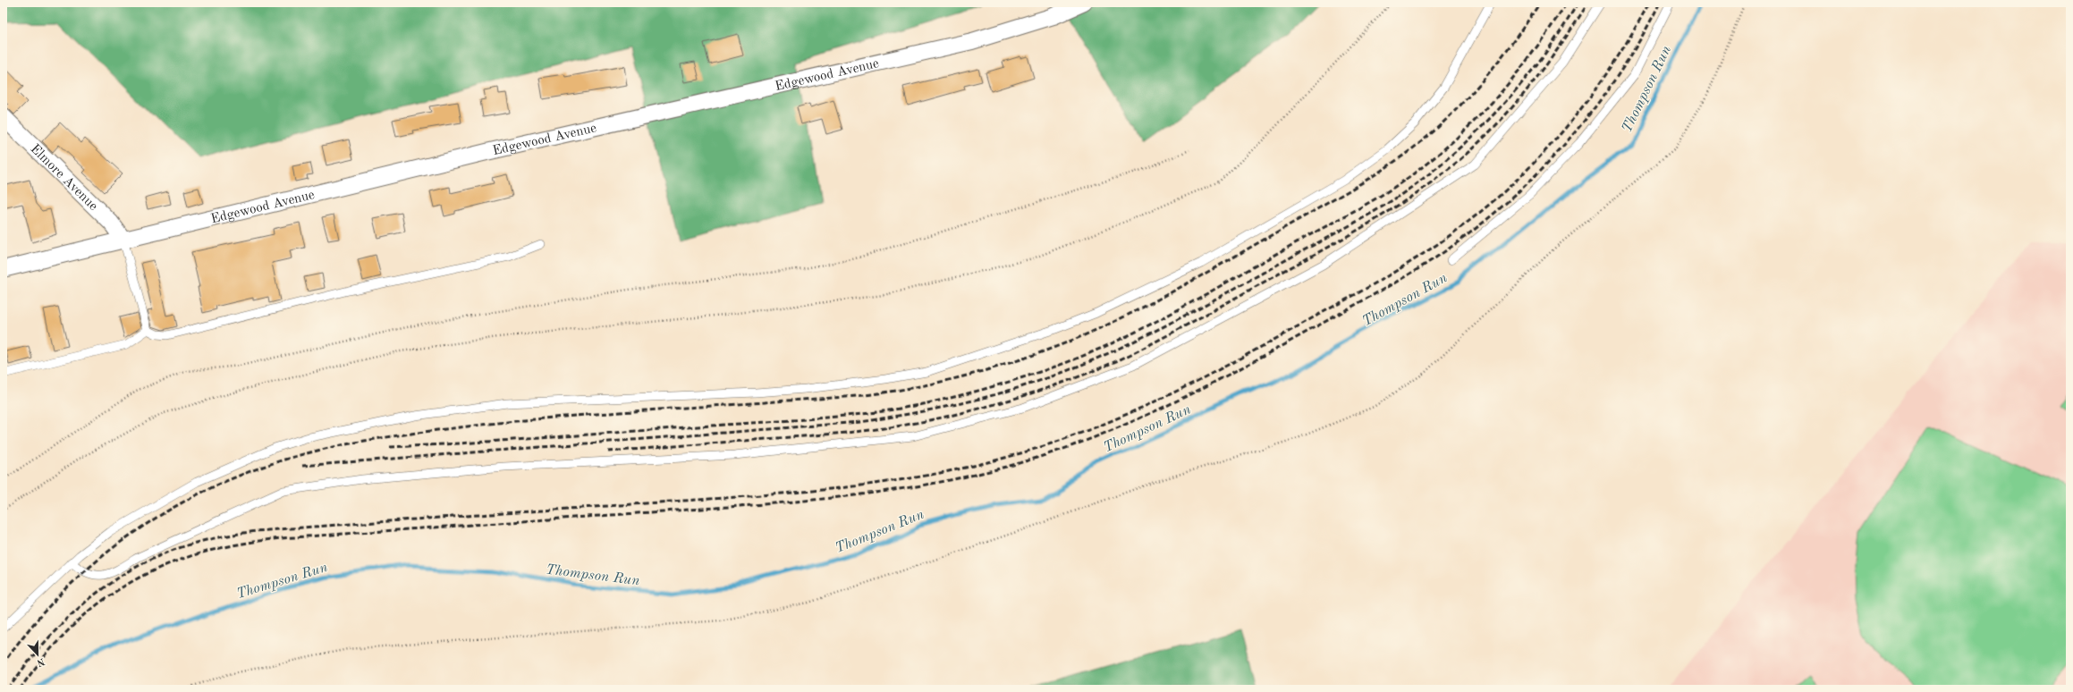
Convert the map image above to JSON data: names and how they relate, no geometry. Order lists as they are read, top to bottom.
{
  "streets": {
    "street": ["Edgewood Avenue", "Elmore Avenue"]
  },
  "crossings": [
    ["Edgewood Avenue", "Elmore Avenue"]
  ],
  "water": ["Thompson Run"],
  "north": "bottom"
}
